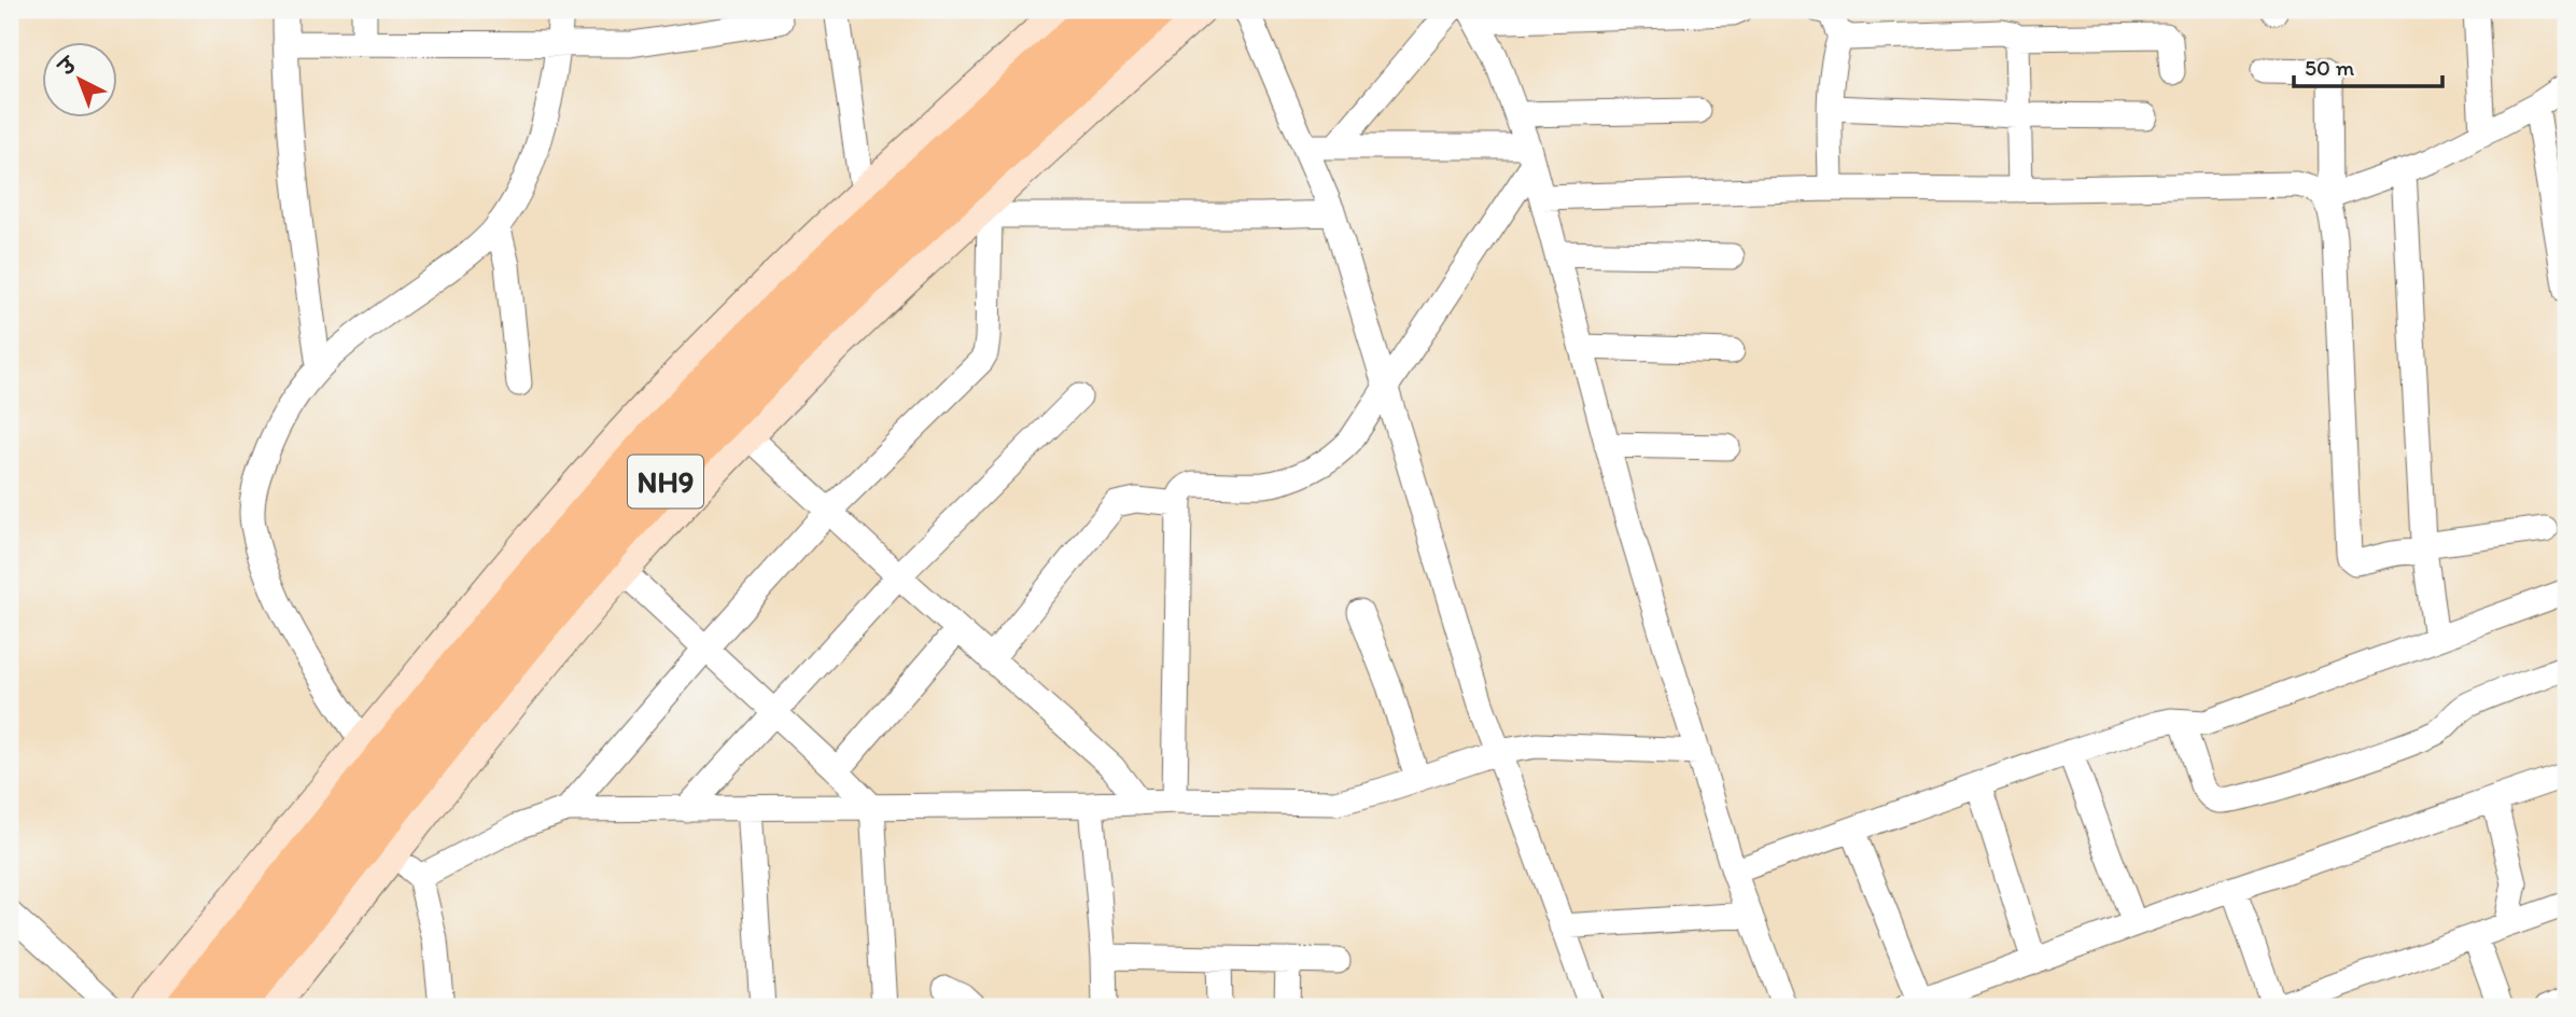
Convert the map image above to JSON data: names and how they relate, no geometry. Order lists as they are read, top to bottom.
{
  "streets": {
    "highway": ["NH9"]
  },
  "scale_bar": "50 m",
  "north": "top left"
}
